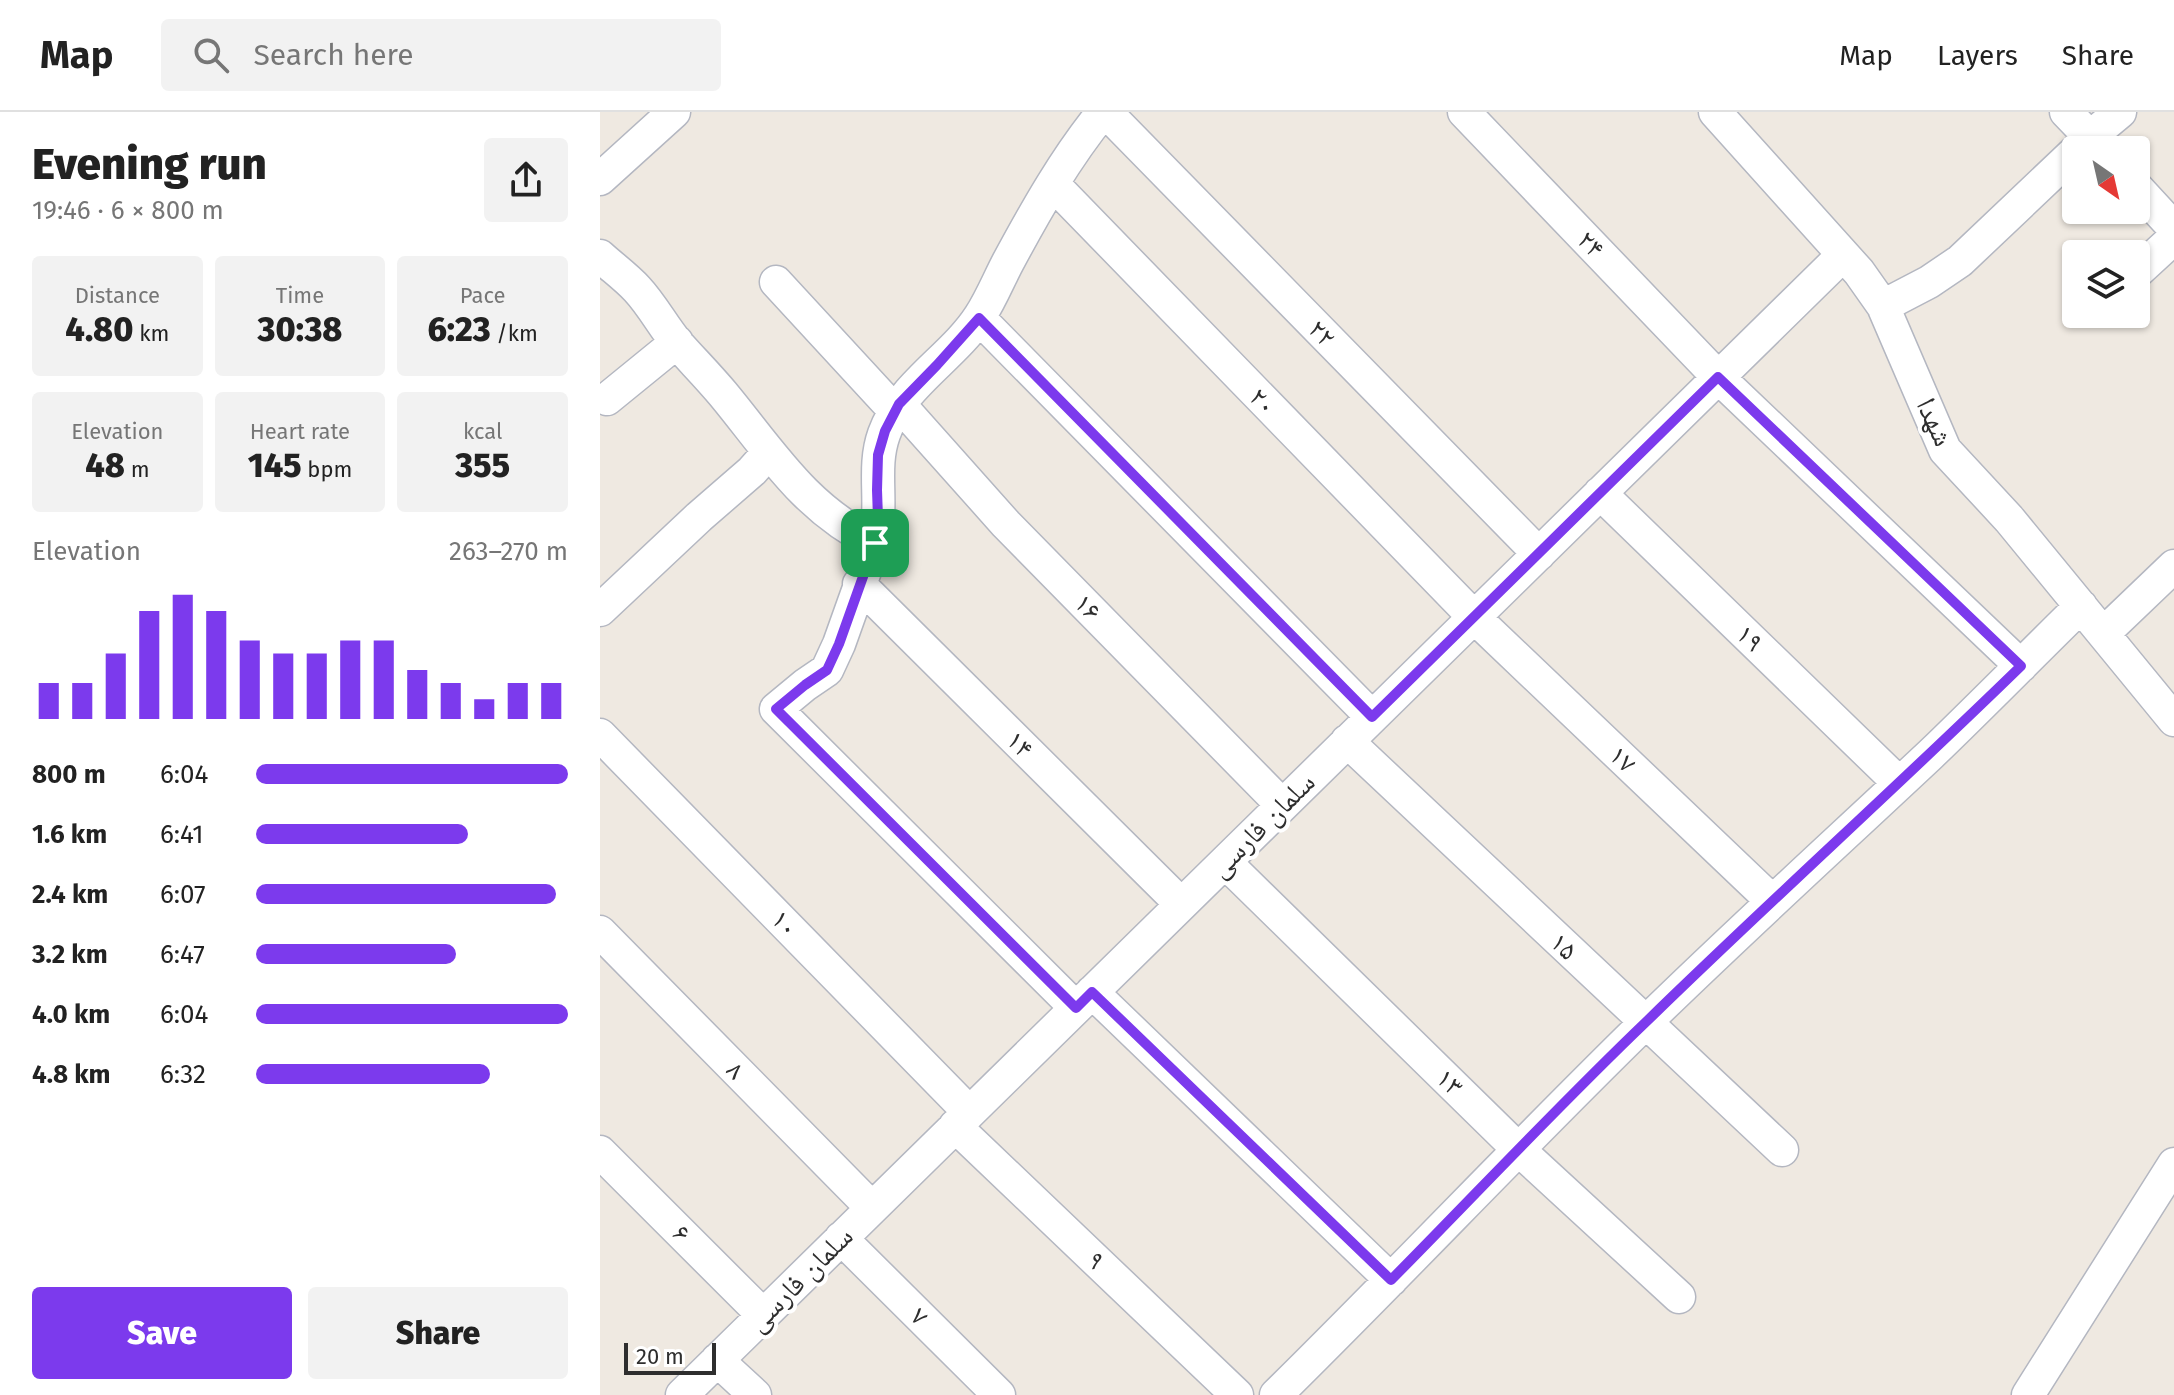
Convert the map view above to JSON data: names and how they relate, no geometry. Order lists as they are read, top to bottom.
{
  "streets": {
    "street": [
      "۲۴",
      "۲۲",
      "۲۰",
      "شهدا",
      "۱۶",
      "۱۹",
      "۱۴",
      "۱۷",
      "سلمان فارسی",
      "۱۰",
      "۱۵",
      "۸",
      "۱۳",
      "۶",
      "۹",
      "۷"
    ]
  },
  "crossings": [
    ["۲۴", "سلمان فارسی"],
    ["۲۲", "سلمان فارسی"],
    ["۲۰", "۱۷"],
    ["۲۰", "سلمان فارسی"],
    ["شهدا", "سلمان فارسی"],
    ["۱۶", "سلمان فارسی"],
    ["۱۹", "سلمان فارسی"],
    ["۱۴", "سلمان فارسی"],
    ["۱۷", "سلمان فارسی"],
    ["سلمان فارسی", "۱۰"],
    ["سلمان فارسی", "۱۵"],
    ["سلمان فارسی", "۸"],
    ["سلمان فارسی", "۱۳"],
    ["سلمان فارسی", "۶"],
    ["سلمان فارسی", "۹"],
    ["سلمان فارسی", "۷"],
    ["۱۰", "۹"]
  ],
  "scale_bar": "20 m",
  "north": "bottom right",
  "page": {
    "header": "Map",
    "search": "Search here",
    "nav": ["Map", "Layers", "Share"],
    "heading": ["Evening run", "19:46 · 6 × 800 m"],
    "stats": [
      ["Distance", "4.80 km"],
      ["Time", "30:38"],
      ["Pace", "6:23 /km"],
      ["Elevation", "48 m"],
      ["Heart rate", "145 bpm"],
      ["kcal", "355"]
    ],
    "chart": ["Elevation", "263–270 m"],
    "list": [
      {
        "name": "800 m",
        "note": "6:04"
      },
      {
        "name": "1.6 km",
        "note": "6:41"
      },
      {
        "name": "2.4 km",
        "note": "6:07"
      },
      {
        "name": "3.2 km",
        "note": "6:47"
      },
      {
        "name": "4.0 km",
        "note": "6:04"
      },
      {
        "name": "4.8 km",
        "note": "6:32"
      }
    ],
    "buttons": ["Save", "Share"],
    "scale": "20 m"
  }
}
